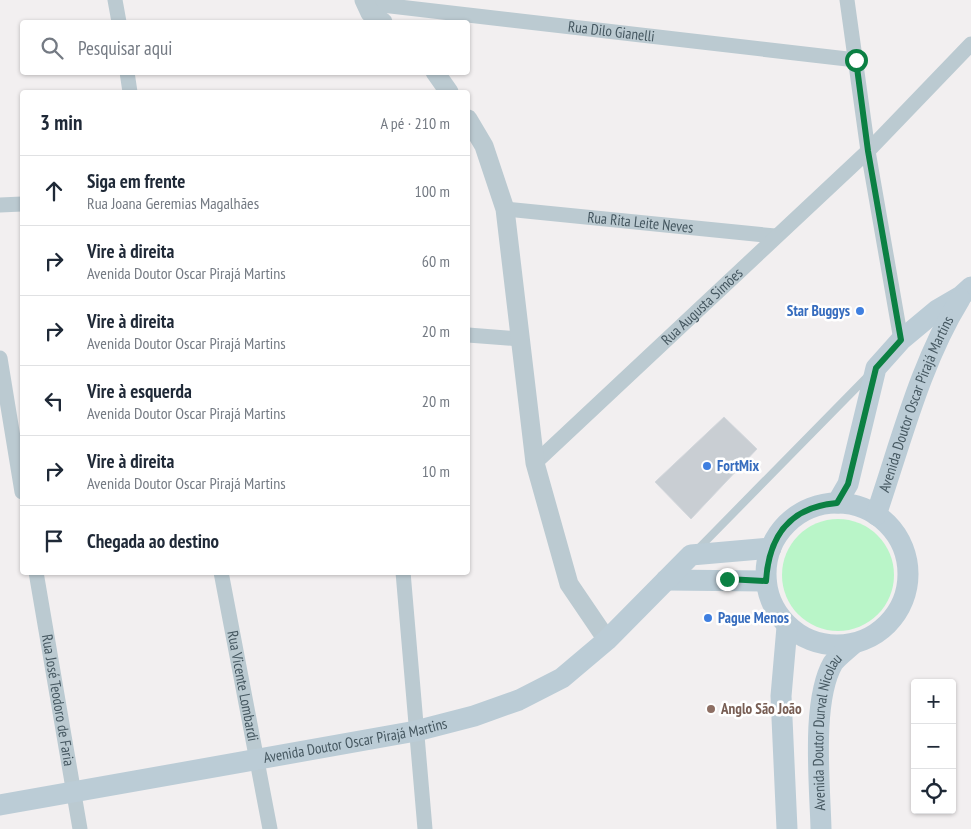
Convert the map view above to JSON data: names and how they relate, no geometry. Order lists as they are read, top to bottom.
{
  "streets": {
    "main road": ["Avenida Doutor Oscar Pirajá Martins", "Avenida Doutor Durval Nicolau"],
    "street": [
      "Rua Dilo Gianelli",
      "Rua Rita Leite Neves",
      "Rua Augusta Simões",
      "Rua Vicente Lombardi",
      "Rua José Teodoro de Faria"
    ]
  },
  "crossings": [
    ["Rua Rita Leite Neves", "Rua Augusta Simões"],
    ["Avenida Doutor Oscar Pirajá Martins", "Rua Vicente Lombardi"],
    ["Avenida Doutor Oscar Pirajá Martins", "Rua José Teodoro de Faria"],
    ["Avenida Doutor Oscar Pirajá Martins", "Avenida Doutor Durval Nicolau"]
  ],
  "places": [
    "Star Buggys",
    "FortMix",
    "Pague Menos",
    "Anglo São João"
  ],
  "page": {
    "search": "Pesquisar aqui",
    "heading": ["3 min", "A pé · 210 m"],
    "list": [
      ["Siga em frente", "Rua Joana Geremias Magalhães", "100 m"],
      ["Vire à direita", "Avenida Doutor Oscar Pirajá Martins", "60 m"],
      ["Vire à direita", "Avenida Doutor Oscar Pirajá Martins", "20 m"],
      ["Vire à esquerda", "Avenida Doutor Oscar Pirajá Martins", "20 m"],
      ["Vire à direita", "Avenida Doutor Oscar Pirajá Martins", "10 m"],
      "Chegada ao destino"
    ],
    "map_buttons": ["+", "−"]
  }
}
